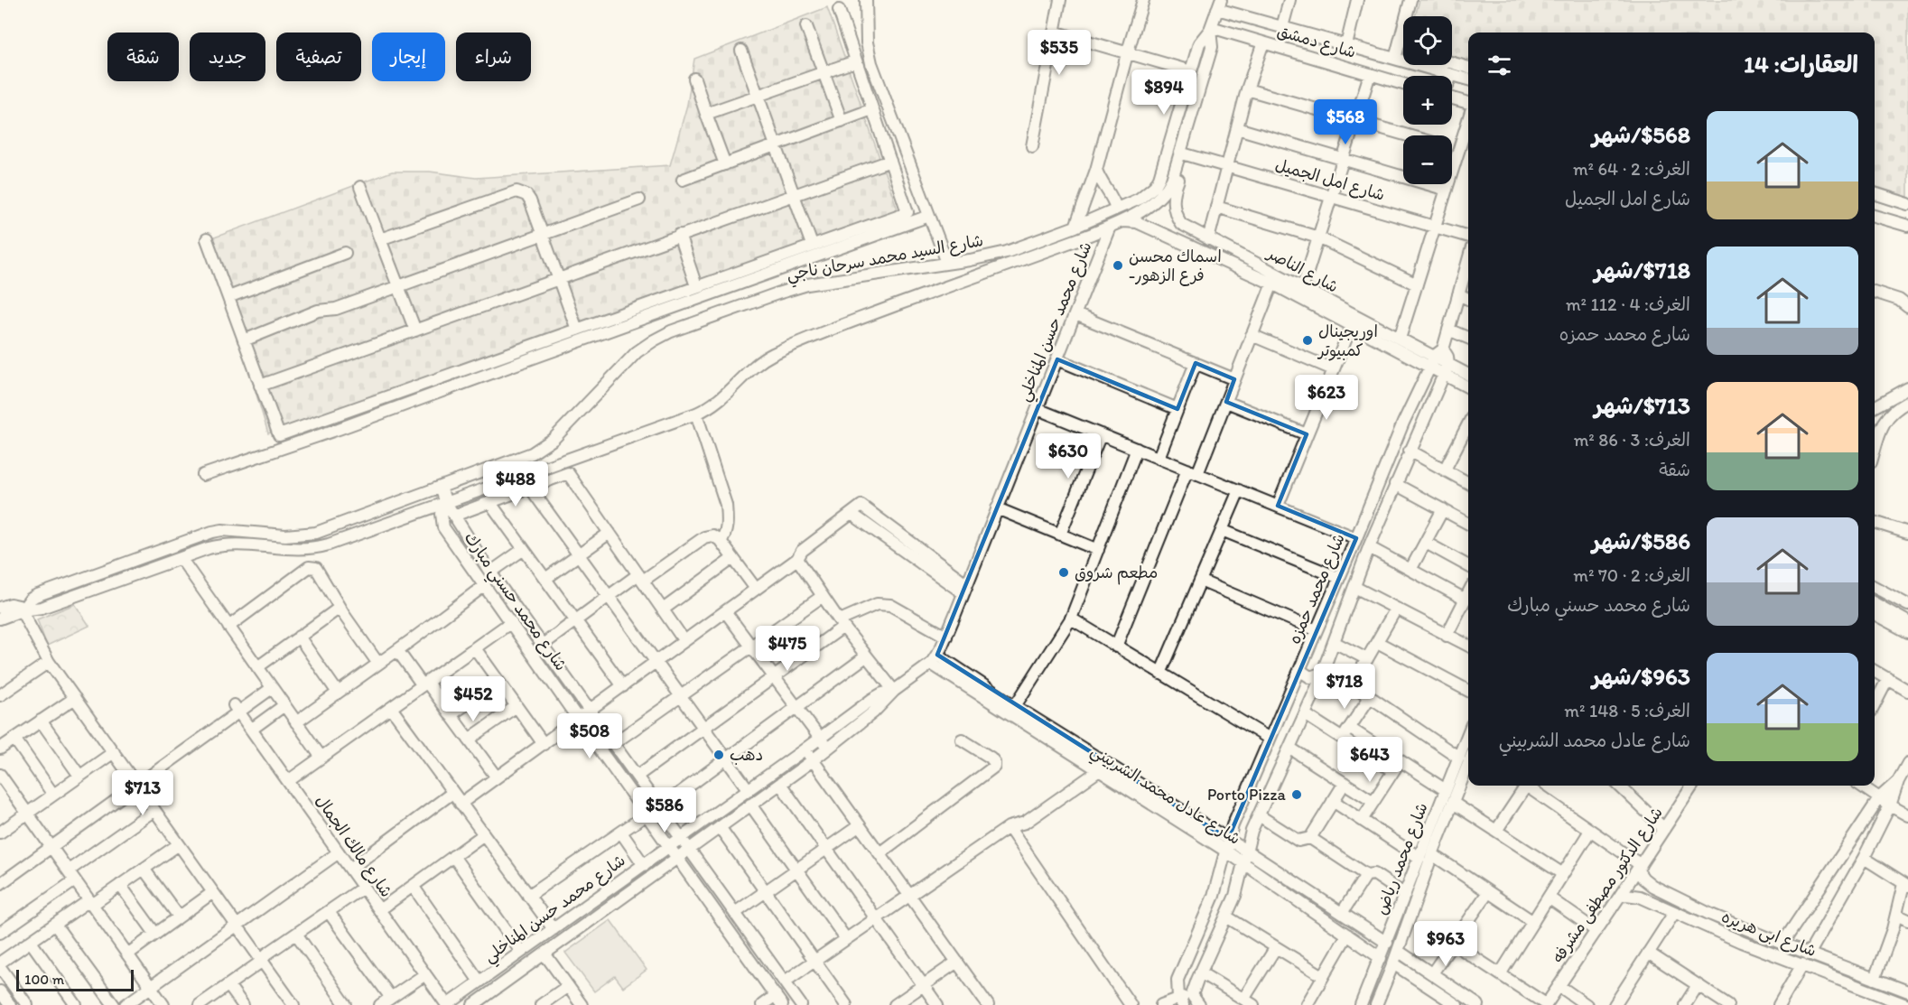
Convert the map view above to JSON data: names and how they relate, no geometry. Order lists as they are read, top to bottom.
{
  "streets": {
    "street": [
      "شارع دمشق",
      "شارع امل الجميل",
      "شارع السيد محمد سرحان ناجي",
      "شارع الناصر",
      "شارع محمد حسن المناخلي",
      "شارع محمد حمزه",
      "شارع محمد حسني مبارك",
      "شارع عادل محمد الشربيني",
      "شارع مالك الجمال",
      "شارع محمد رياض",
      "شارع الدكتور مصطفى مشرفه",
      "شارع ابى هريره"
    ]
  },
  "crossings": [
    ["شارع دمشق", "شارع محمد حسن المناخلي"],
    ["شارع امل الجميل", "شارع الناصر"],
    ["شارع امل الجميل", "شارع محمد حسن المناخلي"],
    ["شارع السيد محمد سرحان ناجي", "شارع محمد حسن المناخلي"],
    ["شارع السيد محمد سرحان ناجي", "شارع محمد حسني مبارك"],
    ["شارع الناصر", "شارع محمد حسن المناخلي"],
    ["شارع الناصر", "شارع محمد حمزه"],
    ["شارع محمد حسن المناخلي", "شارع محمد حسني مبارك"],
    ["شارع محمد حسن المناخلي", "شارع عادل محمد الشربيني"],
    ["شارع محمد حسن المناخلي", "شارع مالك الجمال"],
    ["شارع محمد حمزه", "شارع عادل محمد الشربيني"],
    ["شارع عادل محمد الشربيني", "شارع محمد رياض"],
    ["شارع الدكتور مصطفى مشرفه", "شارع ابى هريره"]
  ],
  "places": [
    "اسماك محسن -فرع الزهور",
    "اوريجينال كمبيوتر",
    "مطعم شروق",
    "دهب",
    "Porto Pizza"
  ],
  "scale_bar": "100 m",
  "page": {
    "map_buttons": ["+", "−"],
    "price": [
      "$535",
      "$894",
      "$568",
      "$623",
      "$630",
      "$488",
      "$475",
      "$718",
      "$452",
      "$508",
      "$643",
      "$713",
      "$586",
      "$963"
    ],
    "chip": [
      "شراء",
      "إيجار",
      "تصفية",
      "جديد",
      "شقة"
    ],
    "heading": "العقارات: 14",
    "list": [
      {
        "name": "$568/شهر",
        "note": "الغرف: 2 · 64 m² · شارع امل الجميل"
      },
      {
        "name": "$718/شهر",
        "note": "الغرف: 4 · 112 m² · شارع محمد حمزه"
      },
      {
        "name": "$713/شهر",
        "note": "الغرف: 3 · 86 m² · شقة"
      },
      {
        "name": "$586/شهر",
        "note": "الغرف: 2 · 70 m² · شارع محمد حسني مبارك"
      },
      {
        "name": "$963/شهر",
        "note": "الغرف: 5 · 148 m² · شارع عادل محمد الشربيني"
      }
    ],
    "scale": "100 m"
  }
}
